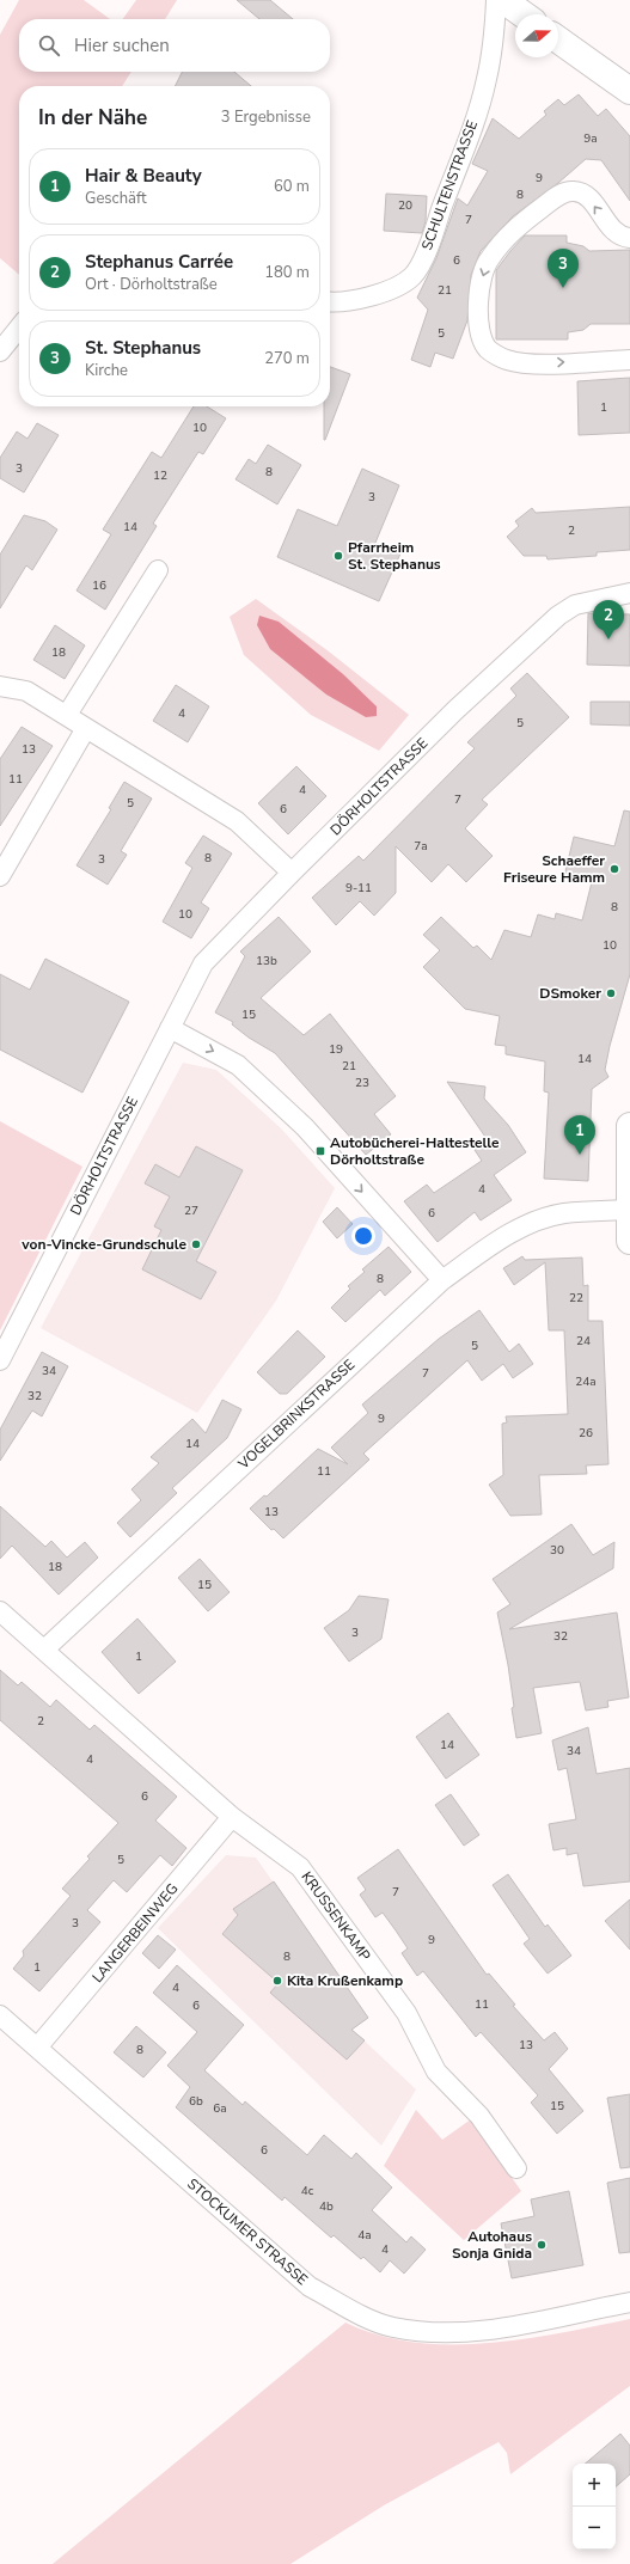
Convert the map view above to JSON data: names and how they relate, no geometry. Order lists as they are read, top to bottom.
{
  "streets": {
    "street": [
      "SCHULTENSTRASSE",
      "DÖRHOLTSTRASSE",
      "VOGELBRINKSTRASSE",
      "KRUSSENKAMP",
      "LANGERBEINWEG",
      "STOCKUMER STRASSE"
    ]
  },
  "crossings": [
    ["VOGELBRINKSTRASSE", "KRUSSENKAMP"],
    ["KRUSSENKAMP", "LANGERBEINWEG"],
    ["LANGERBEINWEG", "STOCKUMER STRASSE"]
  ],
  "places": {
    "other": [
      "Pfarrheim St. Stephanus",
      "Schaeffer Friseure Hamm",
      "DSmoker",
      "von-Vincke-Grundschule",
      "Kita Krußenkamp",
      "Autohaus Sonja Gnida"
    ],
    "transit": ["Autobücherei-Haltestelle Dörholtstraße"]
  },
  "house_numbers": [
    "9a",
    "9",
    "8",
    "20",
    "7",
    "6",
    "21",
    "5",
    "1",
    "10",
    "3",
    "8",
    "12",
    "3",
    "14",
    "2",
    "16",
    "18",
    "4",
    "5",
    "13",
    "11",
    "4",
    "7",
    "5",
    "6",
    "7a",
    "8",
    "3",
    "9-11",
    "8",
    "10",
    "10",
    "13b",
    "15",
    "19",
    "14",
    "21",
    "23",
    "4",
    "27",
    "6",
    "8",
    "22",
    "24",
    "5",
    "34",
    "7",
    "24a",
    "32",
    "9",
    "26",
    "14",
    "11",
    "13",
    "30",
    "18",
    "15",
    "3",
    "32",
    "1",
    "2",
    "14",
    "34",
    "4",
    "6",
    "5",
    "7",
    "3",
    "9",
    "8",
    "1",
    "4",
    "11",
    "6",
    "13",
    "8",
    "6b",
    "15",
    "6a",
    "6",
    "4c",
    "4b",
    "4a",
    "4"
  ],
  "north": "right",
  "page": {
    "search": "Hier suchen",
    "heading": ["In der Nähe", "3 Ergebnisse"],
    "list": [
      {
        "mark": "1",
        "name": "Hair & Beauty",
        "note": "Geschäft",
        "value": "60 m"
      },
      {
        "mark": "2",
        "name": "Stephanus Carrée",
        "note": "Ort · Dörholtstraße",
        "value": "180 m"
      },
      {
        "mark": "3",
        "name": "St. Stephanus",
        "note": "Kirche",
        "value": "270 m"
      }
    ],
    "pins": ["3", "2", "1"],
    "map_buttons": ["+", "−"]
  }
}
